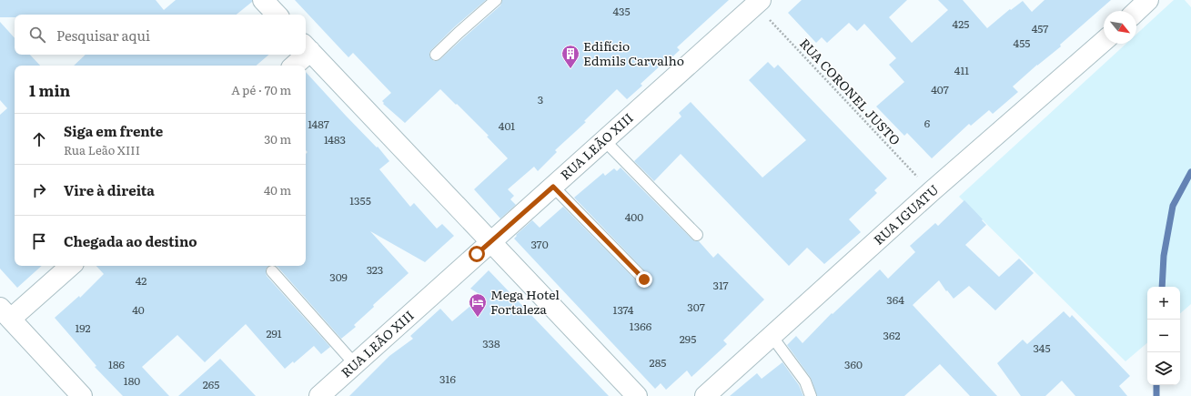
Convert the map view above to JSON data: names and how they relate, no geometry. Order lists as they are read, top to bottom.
{
  "streets": {
    "street": ["RUA LEÃO XIII", "RUA IGUATU"],
    "path": ["RUA CORONEL JUSTO"]
  },
  "crossings": [
    ["RUA CORONEL JUSTO", "RUA LEÃO XIII"],
    ["RUA CORONEL JUSTO", "RUA IGUATU"]
  ],
  "places": {
    "building": ["Edifício Edmils Carvalho"],
    "hotel": ["Mega Hotel Fortaleza"]
  },
  "house_numbers": [
    "435",
    "425",
    "457",
    "455",
    "411",
    "407",
    "3",
    "6",
    "1487",
    "401",
    "1483",
    "1355",
    "400",
    "370",
    "323",
    "309",
    "42",
    "317",
    "364",
    "307",
    "40",
    "1374",
    "1366",
    "192",
    "291",
    "362",
    "295",
    "338",
    "345",
    "285",
    "186",
    "360",
    "316",
    "180",
    "265"
  ],
  "north": "bottom right",
  "page": {
    "search": "Pesquisar aqui",
    "heading": ["1 min", "A pé · 70 m"],
    "list": [
      ["Siga em frente", "Rua Leão XIII", "30 m"],
      ["Vire à direita", "40 m"],
      "Chegada ao destino"
    ],
    "map_buttons": ["+", "−"]
  }
}
